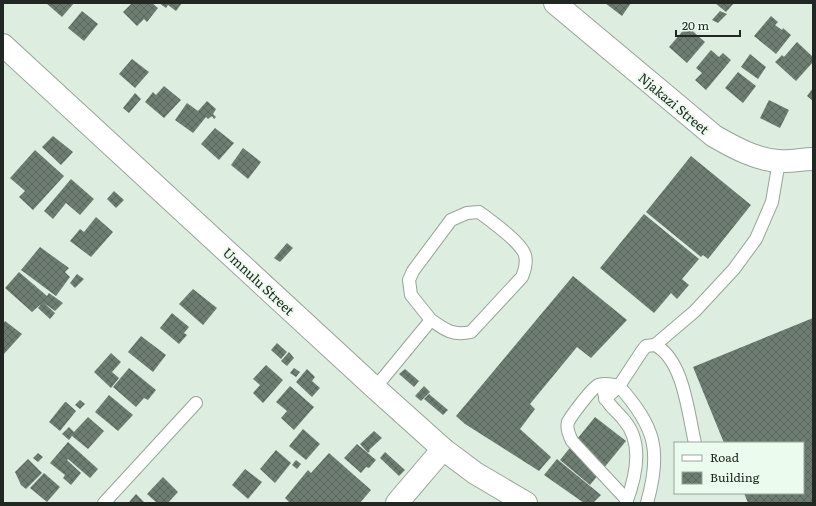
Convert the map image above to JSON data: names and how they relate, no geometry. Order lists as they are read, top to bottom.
{
  "streets": {
    "street": ["Njakazi Street", "Umnulu Street"]
  },
  "legend": ["Road", "Building"],
  "scale_bar": "20 m"
}
